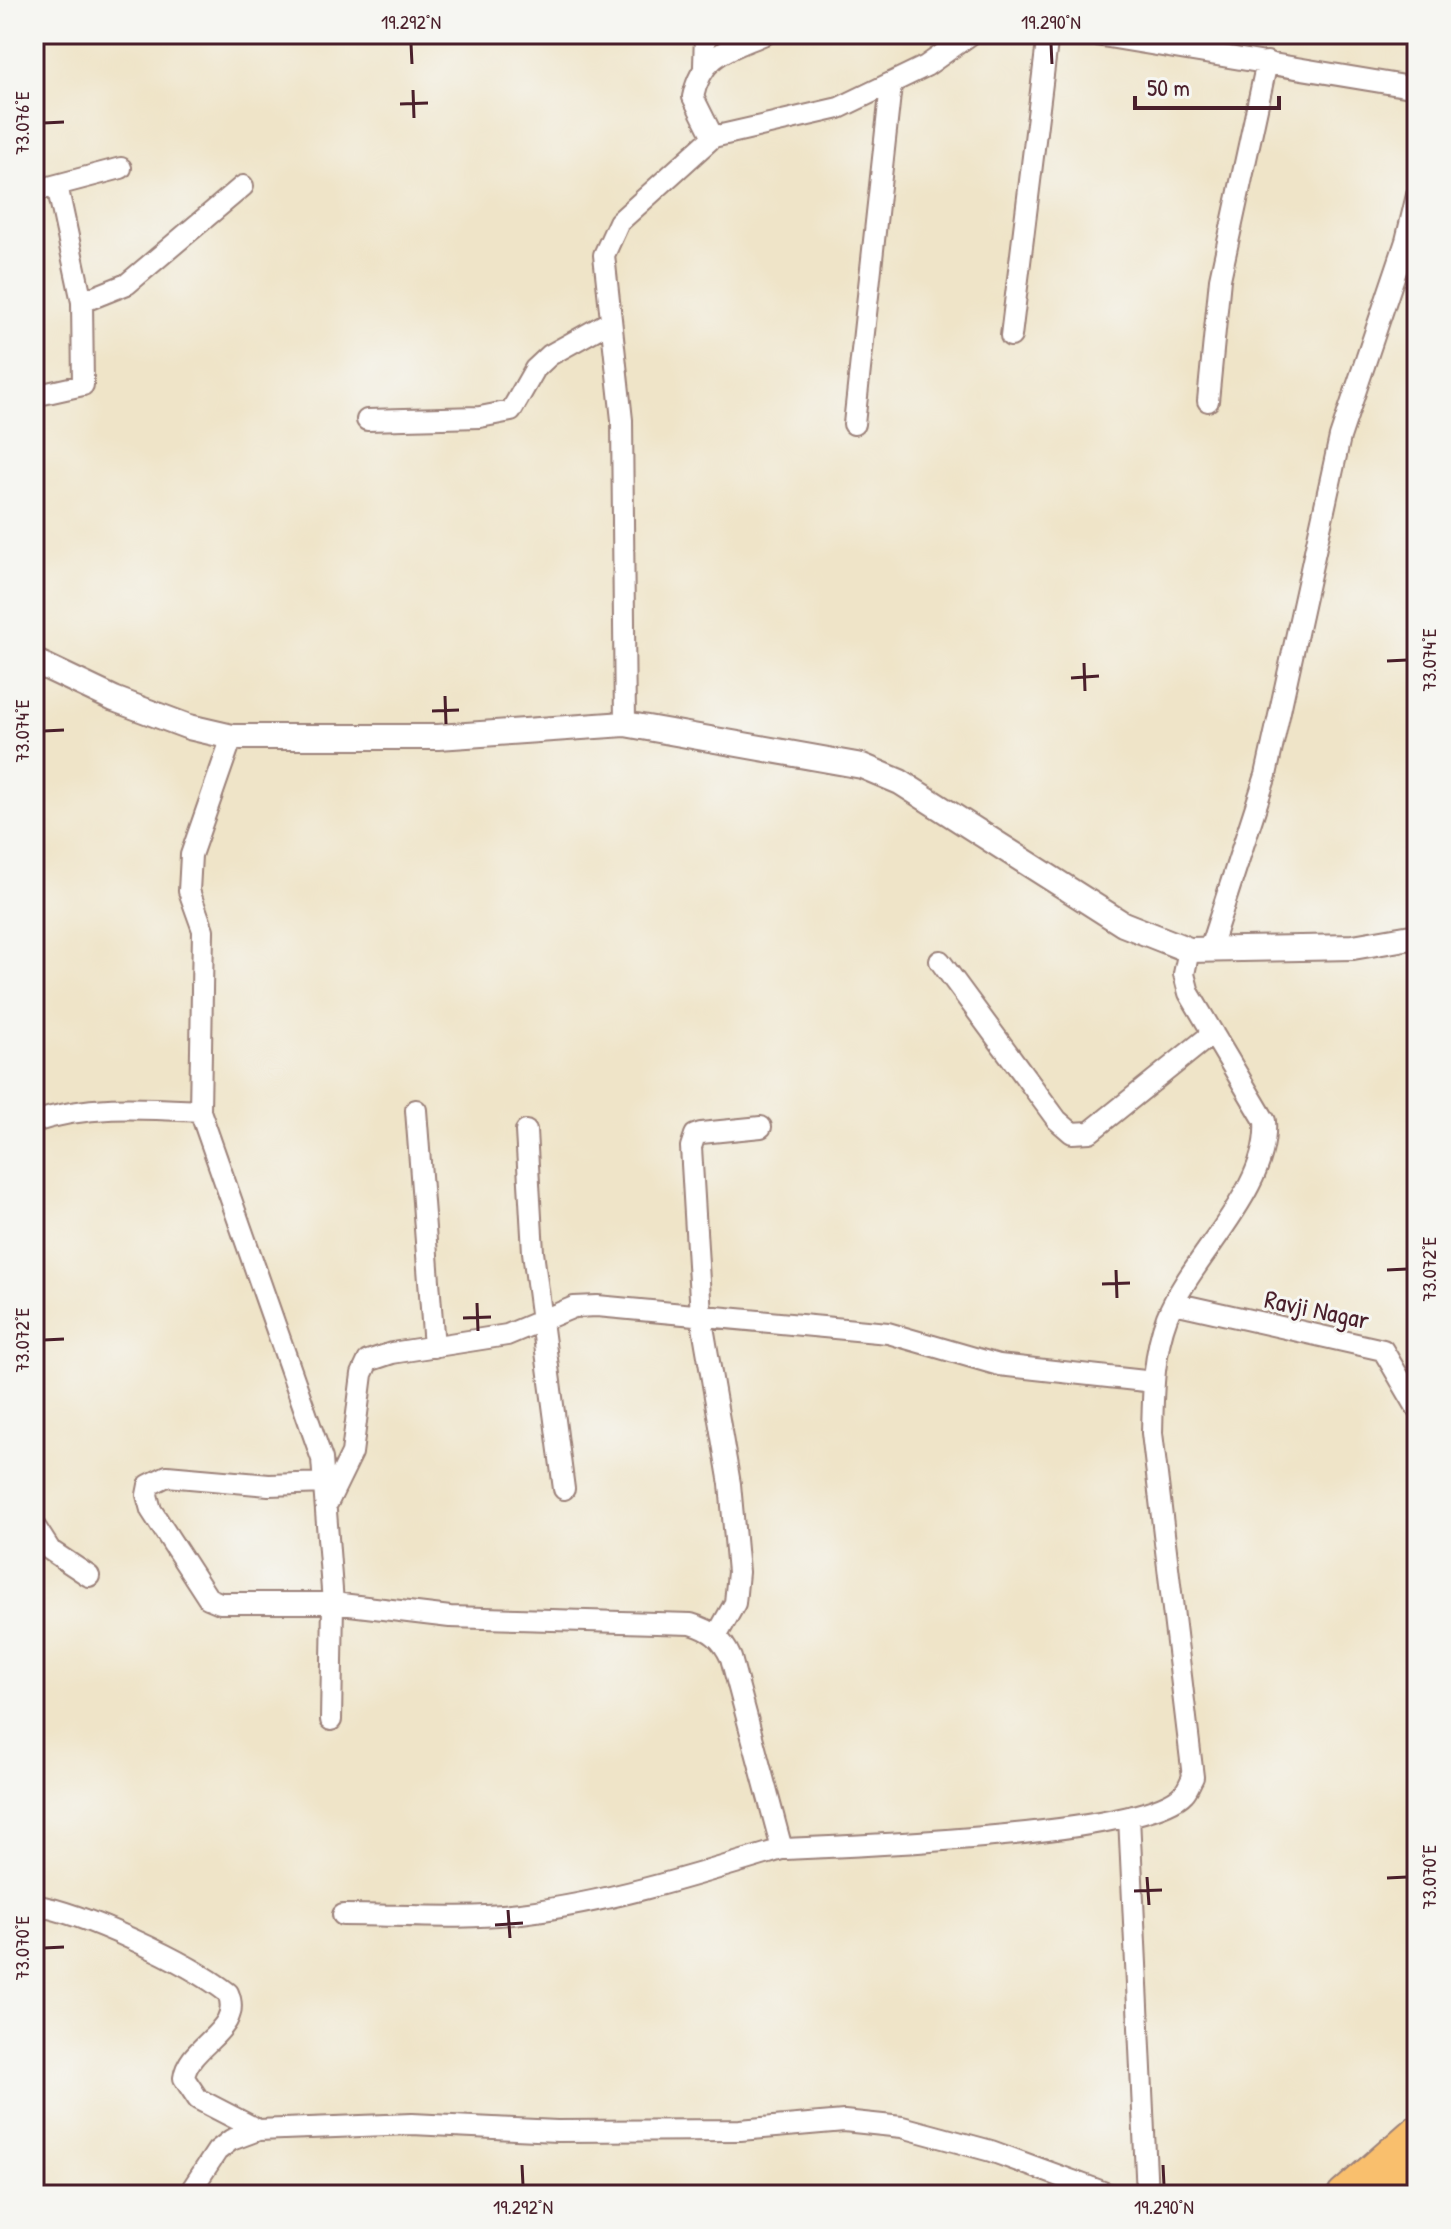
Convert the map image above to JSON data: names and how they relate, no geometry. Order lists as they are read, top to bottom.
{
  "streets": {
    "street": ["Ravji Nagar"]
  },
  "scale_bar": "50 m",
  "coordinates": [
    "19.292°N",
    "19.290°N",
    "73.076°E",
    "73.074°E",
    "73.072°E",
    "73.070°E"
  ]
}
